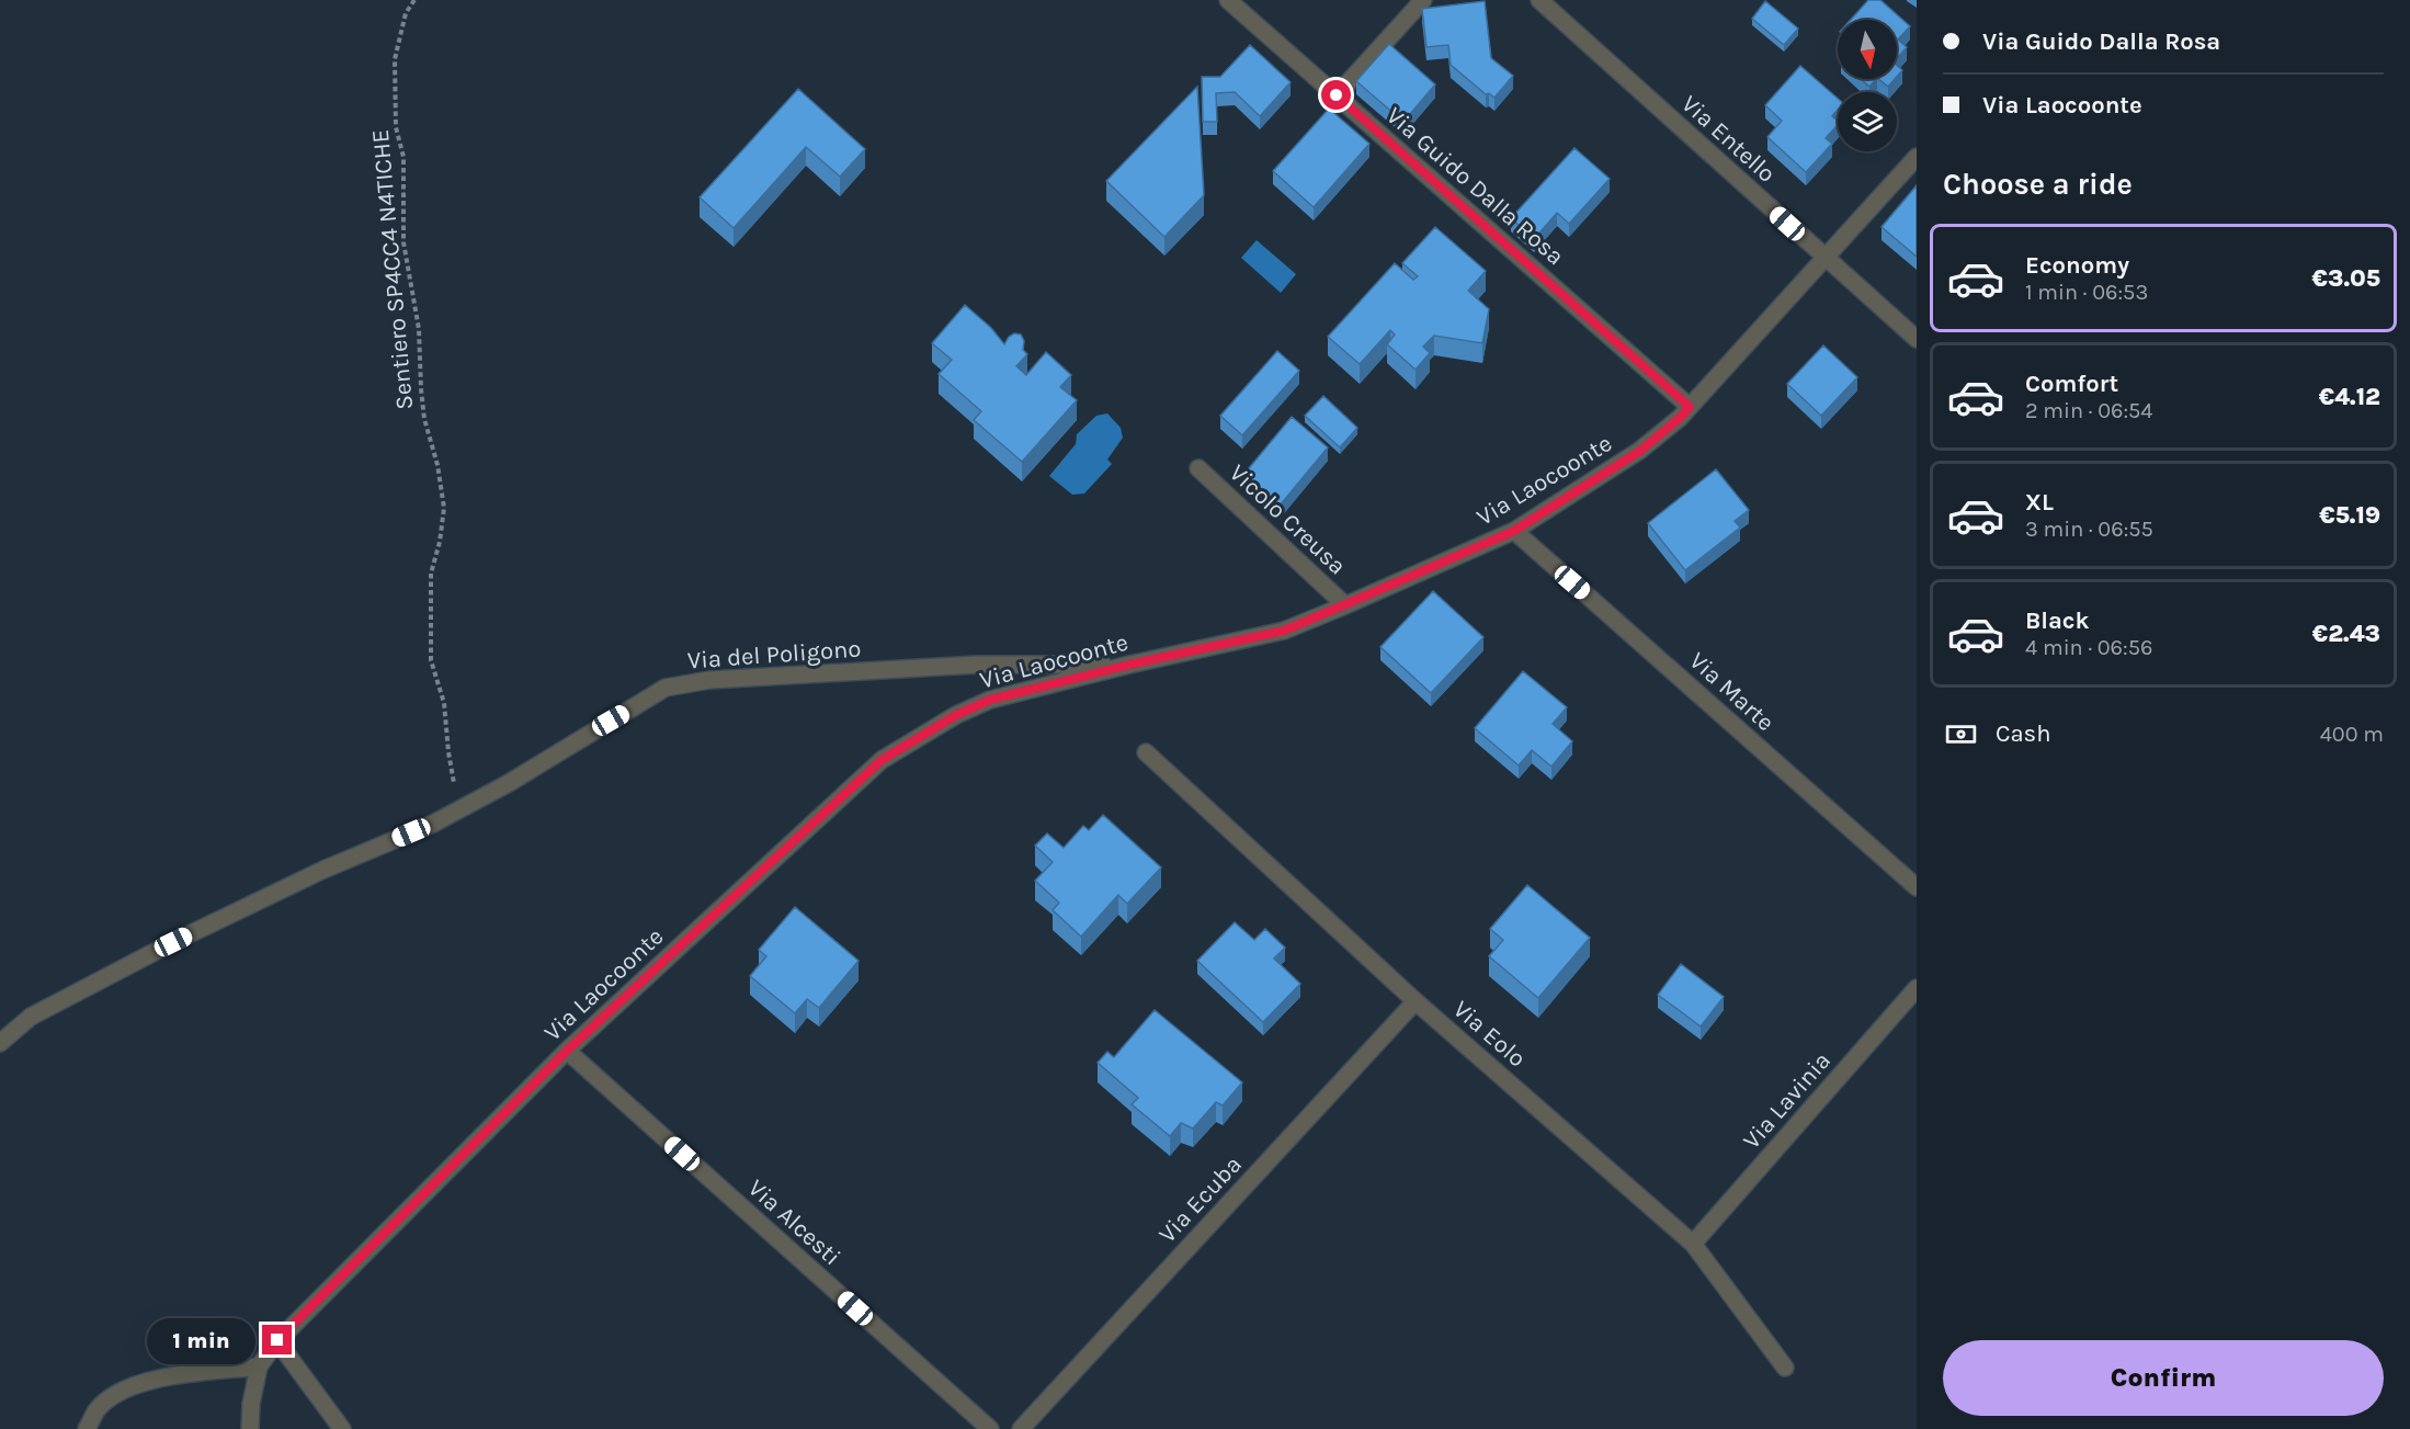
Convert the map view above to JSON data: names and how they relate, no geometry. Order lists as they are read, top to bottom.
{
  "streets": {
    "street": [
      "Via Entello",
      "Via Guido Dalla Rosa",
      "Via Laocoonte",
      "Vicolo Creusa",
      "Via del Poligono",
      "Via Marte",
      "Via Eolo",
      "Via Lavinia",
      "Via Ecuba",
      "Via Alcesti"
    ],
    "path": ["Sentiero SP4CC4 N4TICHE"]
  },
  "crossings": [
    ["Via Entello", "Via Laocoonte"],
    ["Via Guido Dalla Rosa", "Via Laocoonte"],
    ["Sentiero SP4CC4 N4TICHE", "Via del Poligono"],
    ["Via Laocoonte", "Vicolo Creusa"],
    ["Via Laocoonte", "Via del Poligono"],
    ["Via Laocoonte", "Via Marte"],
    ["Via Laocoonte", "Via Alcesti"],
    ["Via Eolo", "Via Lavinia"],
    ["Via Eolo", "Via Ecuba"]
  ],
  "north": "bottom",
  "page": {
    "banner": ["Via Guido Dalla Rosa", "Via Laocoonte"],
    "heading": "Choose a ride",
    "list": [
      {
        "name": "Economy",
        "note": "1 min · 06:53",
        "value": "€3.05"
      },
      {
        "name": "Comfort",
        "note": "2 min · 06:54",
        "value": "€4.12"
      },
      {
        "name": "XL",
        "note": "3 min · 06:55",
        "value": "€5.19"
      },
      {
        "name": "Black",
        "note": "4 min · 06:56",
        "value": "€2.43"
      }
    ],
    "pay": ["Cash", "400 m"],
    "bubble": "1 min",
    "buttons": "Confirm"
  }
}
